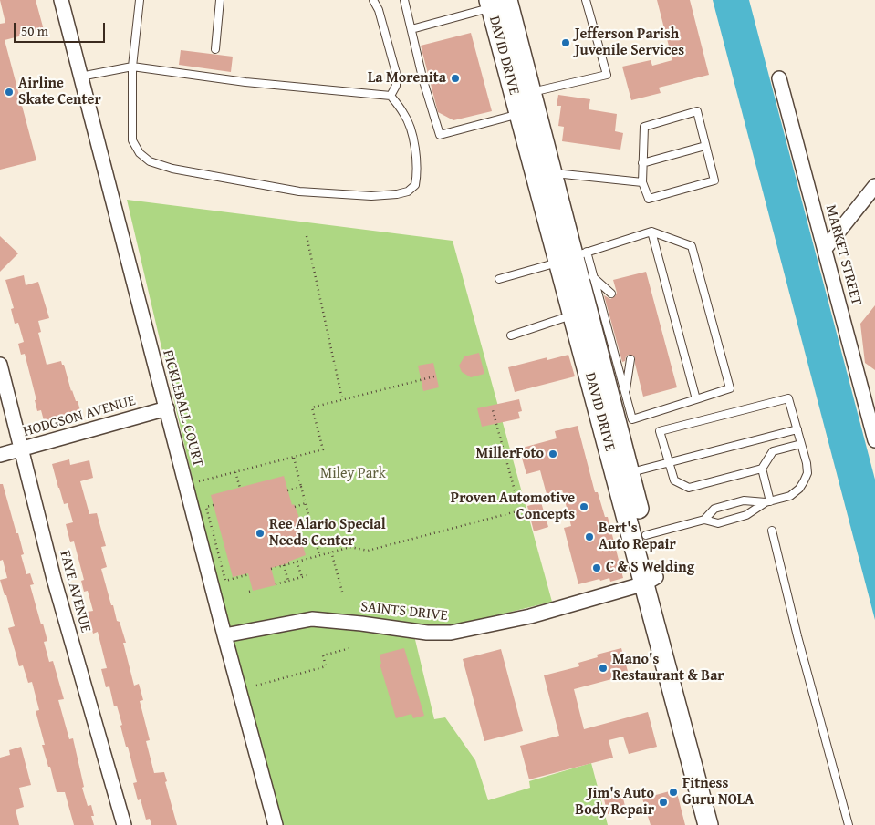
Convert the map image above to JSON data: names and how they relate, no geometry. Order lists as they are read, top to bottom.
{
  "streets": {
    "main road": ["DAVID DRIVE"],
    "street": [
      "MARKET STREET",
      "PICKLEBALL COURT",
      "HODGSON AVENUE",
      "FAYE AVENUE",
      "SAINTS DRIVE"
    ]
  },
  "crossings": [
    ["DAVID DRIVE", "SAINTS DRIVE"],
    ["PICKLEBALL COURT", "HODGSON AVENUE"],
    ["PICKLEBALL COURT", "SAINTS DRIVE"],
    ["HODGSON AVENUE", "FAYE AVENUE"]
  ],
  "parks": ["Miley Park"],
  "places": [
    "Jefferson Parish Juvenile Services",
    "La Morenita",
    "Airline Skate Center",
    "MillerFoto",
    "Proven Automotive Concepts",
    "Ree Alario Special Needs Center",
    "Bert's Auto Repair",
    "C & S Welding",
    "Mano's Restaurant & Bar",
    "Fitness Guru NOLA",
    "Jim's Auto Body Repair"
  ],
  "scale_bar": "50 m"
}
